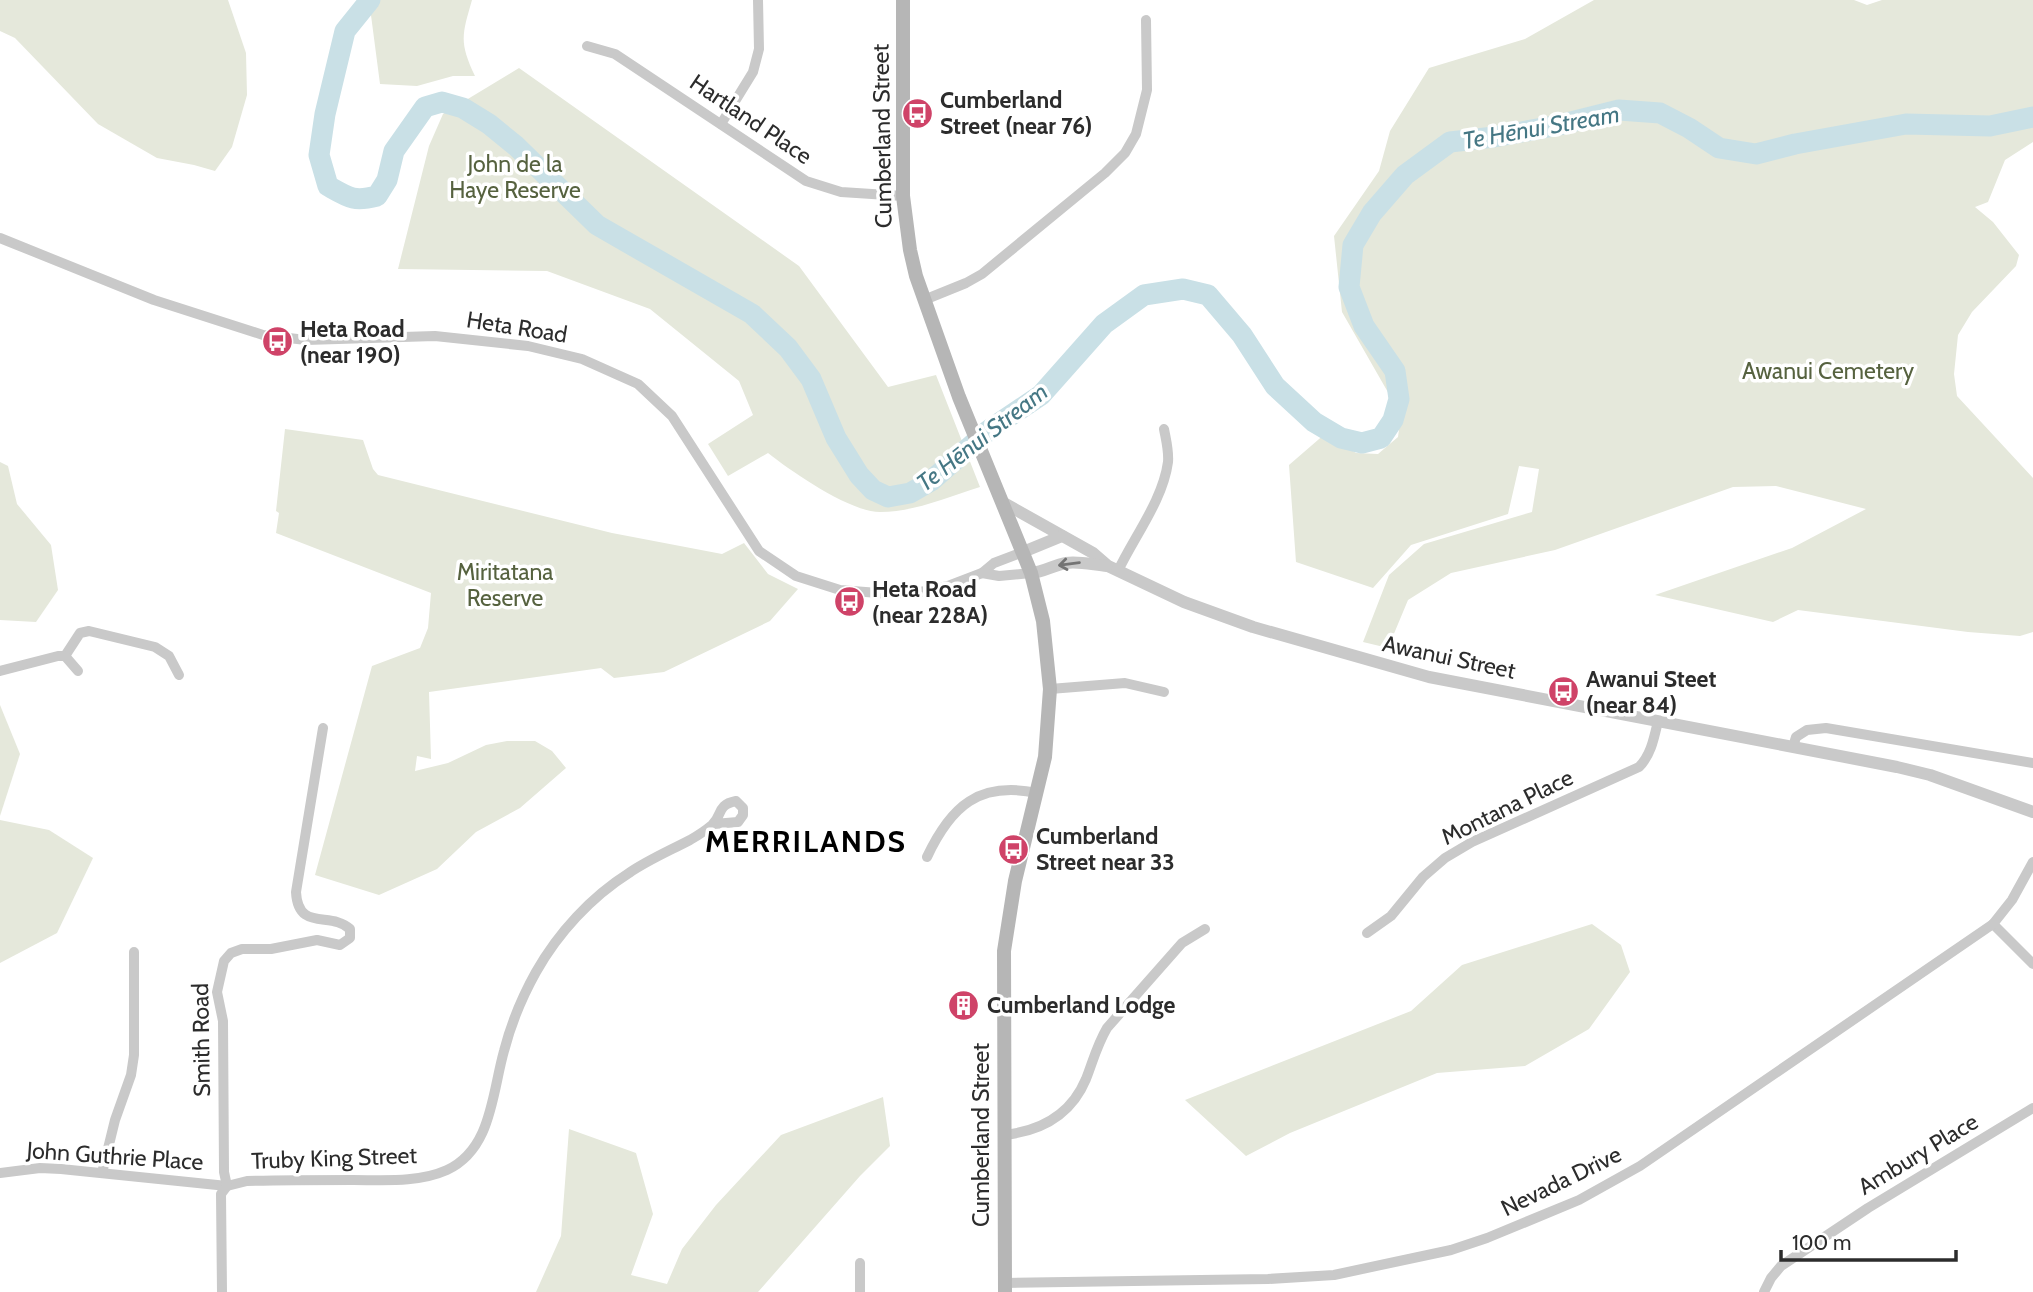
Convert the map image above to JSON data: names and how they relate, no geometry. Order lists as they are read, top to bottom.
{
  "streets": {
    "main road": ["Cumberland Street"],
    "street": [
      "Hartland Place",
      "Heta Road",
      "Awanui Street",
      "Montana Place",
      "Smith Road",
      "Ambury Place",
      "John Guthrie Place",
      "Truby King Street",
      "Nevada Drive"
    ]
  },
  "crossings": [
    ["Hartland Place", "Cumberland Street"],
    ["Cumberland Street", "Heta Road"],
    ["Cumberland Street", "Awanui Street"],
    ["Cumberland Street", "Nevada Drive"],
    ["Heta Road", "Awanui Street"],
    ["Awanui Street", "Montana Place"],
    ["Smith Road", "John Guthrie Place"],
    ["Smith Road", "Truby King Street"],
    ["John Guthrie Place", "Truby King Street"]
  ],
  "districts": ["MERRILANDS"],
  "water": ["Te Hēnui Stream"],
  "parks": ["John de la Haye Reserve", "Awanui Cemetery", "Miritatana Reserve"],
  "places": {
    "bus stop": [
      "Cumberland Street (near 76)",
      "Heta Road (near 190)",
      "Heta Road (near 228A)",
      "Awanui Steet (near 84)",
      "Cumberland Street near 33"
    ],
    "building": ["Cumberland Lodge"]
  },
  "scale_bar": "100 m"
}
